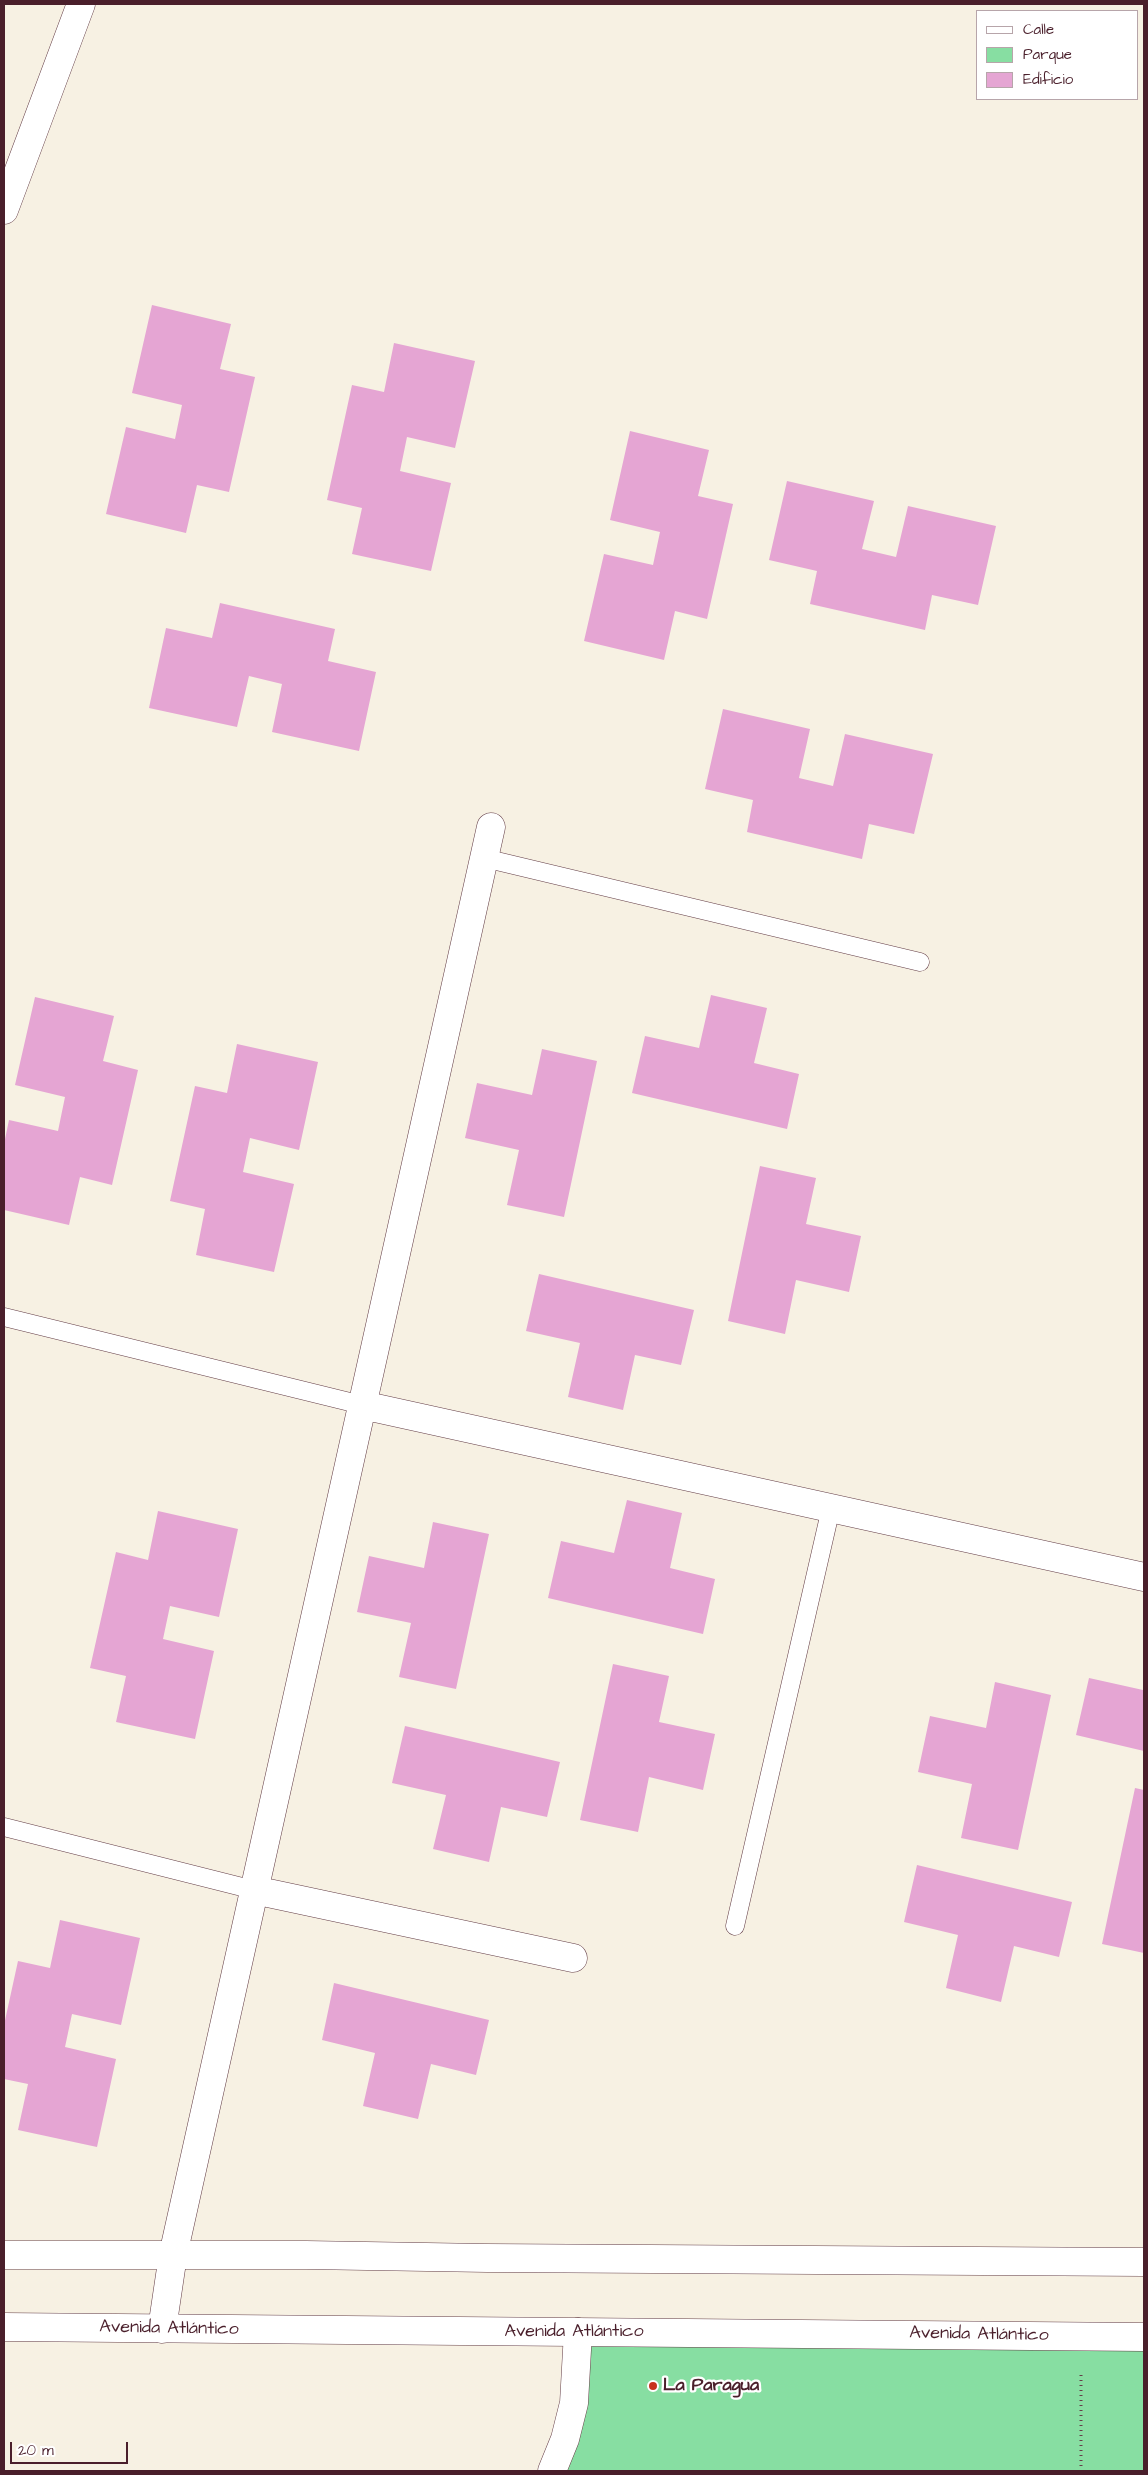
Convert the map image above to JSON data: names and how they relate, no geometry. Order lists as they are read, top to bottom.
{
  "streets": {
    "street": ["Avenida Atlántico"]
  },
  "places": ["La Paragua"],
  "legend": ["Calle", "Parque", "Edificio"],
  "scale_bar": "20 m"
}
